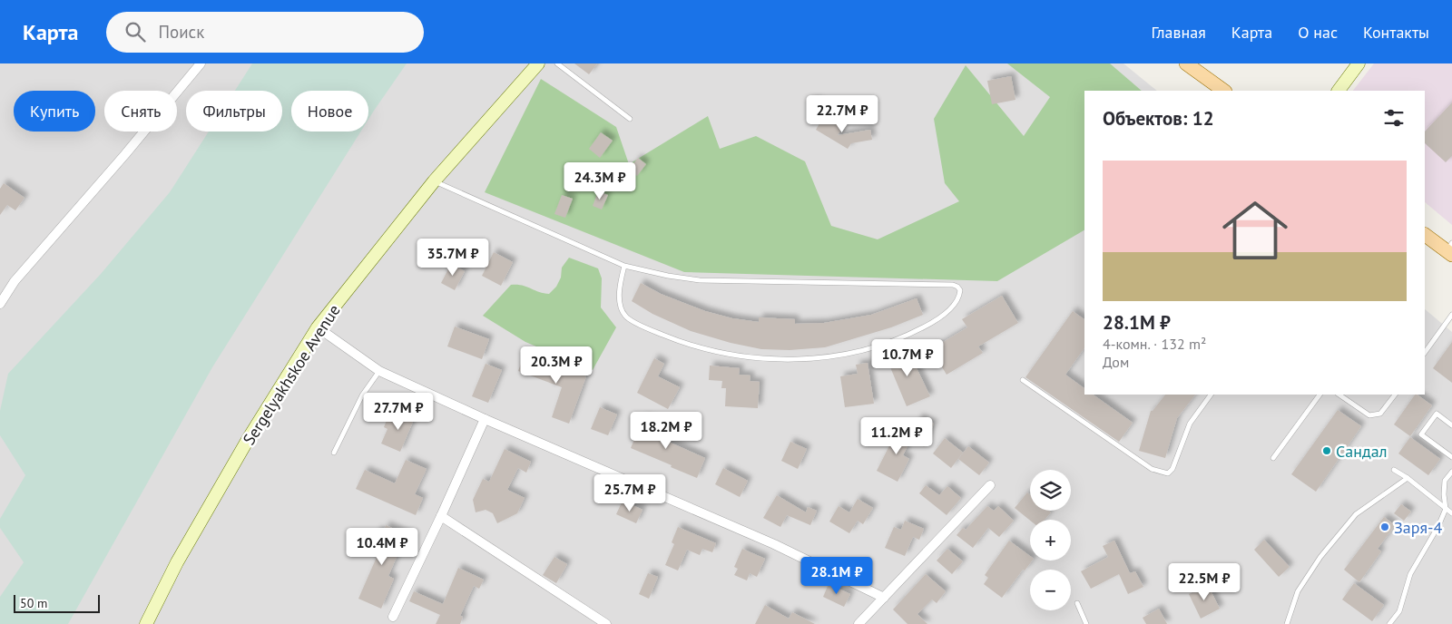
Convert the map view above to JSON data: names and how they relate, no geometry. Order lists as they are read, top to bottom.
{
  "streets": {
    "main road": ["Sergelyakhskoe Avenue"]
  },
  "places": ["Сандал", "Заря-4"],
  "scale_bar": "50 m",
  "page": {
    "header": "Карта",
    "search": "Поиск",
    "nav": [
      "Главная",
      "Карта",
      "О нас",
      "Контакты"
    ],
    "chip": [
      "Купить",
      "Снять",
      "Фильтры",
      "Новое"
    ],
    "heading": "Объектов: 12",
    "price": [
      "22.7M ₽",
      "24.3M ₽",
      "35.7M ₽",
      "10.7M ₽",
      "20.3M ₽",
      "27.7M ₽",
      "18.2M ₽",
      "11.2M ₽",
      "25.7M ₽",
      "10.4M ₽",
      "28.1M ₽",
      "22.5M ₽"
    ],
    "list": [
      {
        "name": "28.1M ₽",
        "note": "4-комн. · 132 m² · Дом"
      }
    ],
    "map_buttons": ["+", "−"],
    "scale": "50 m"
  }
}
